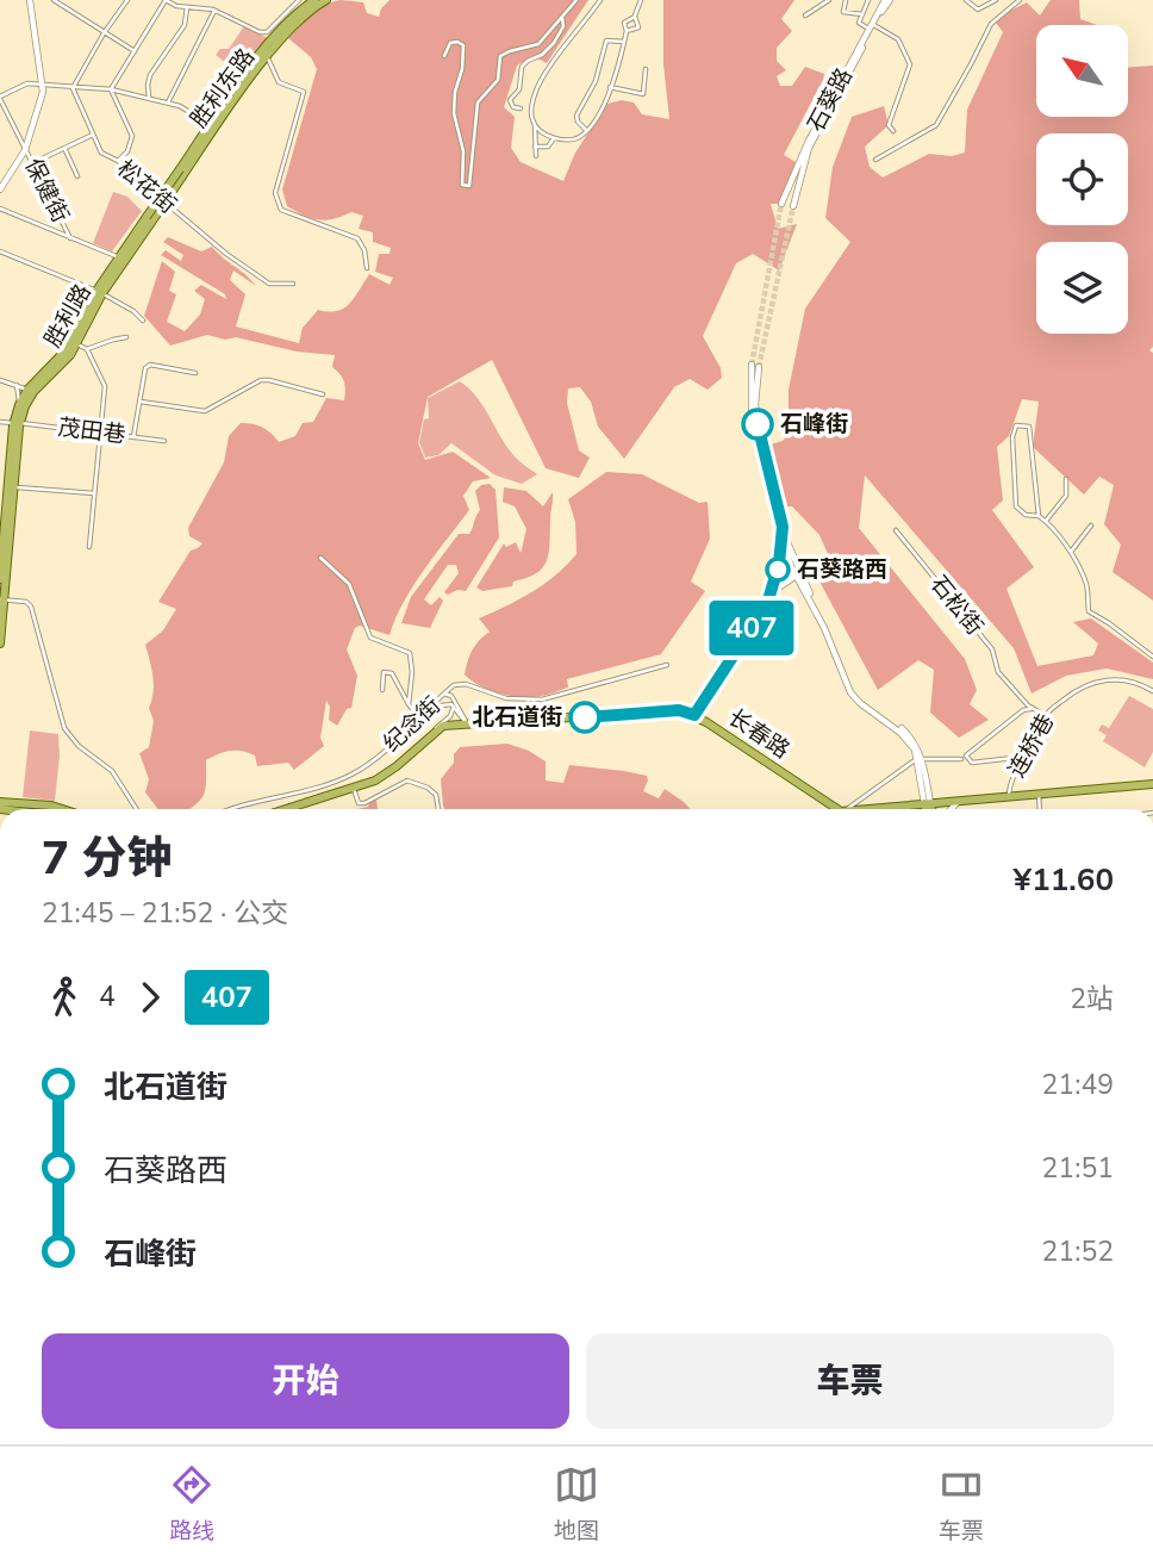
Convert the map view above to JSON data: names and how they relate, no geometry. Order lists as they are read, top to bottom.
{
  "streets": {
    "main road": [
      "胜利东路",
      "石葵路",
      "胜利路",
      "长春路"
    ],
    "street": [
      "松花街",
      "保健街",
      "茂田巷",
      "石松街",
      "纪念街",
      "连桥巷"
    ]
  },
  "crossings": [
    ["胜利东路", "胜利路"],
    ["胜利路", "茂田巷"],
    ["石松街", "连桥巷"],
    ["长春路", "连桥巷"]
  ],
  "places": ["石峰街", "石葵路西", "北石道街"],
  "lines": ["bus line 407"],
  "north": "top left",
  "page": {
    "on_map": "407",
    "heading": ["7 分钟", "21:45 – 21:52 · 公交", "¥11.60"],
    "legs": ["4", "407", "2站"],
    "list": [
      {
        "name": "北石道街",
        "value": "21:49"
      },
      {
        "name": "石葵路西",
        "value": "21:51"
      },
      {
        "name": "石峰街",
        "value": "21:52"
      }
    ],
    "buttons": ["开始", "车票"],
    "tabs": ["路线", "地图", "车票"]
  }
}
